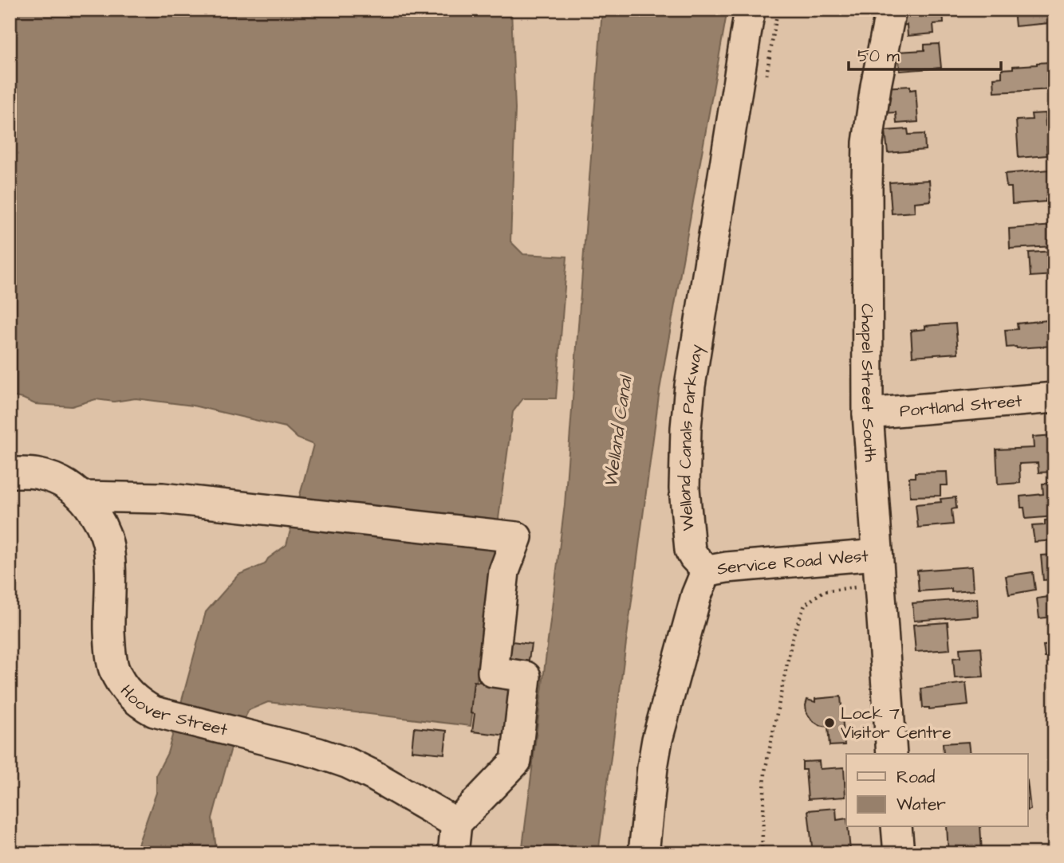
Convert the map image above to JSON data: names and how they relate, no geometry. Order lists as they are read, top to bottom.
{
  "streets": {
    "street": [
      "Chapel Street South",
      "Portland Street",
      "Welland Canals Parkway",
      "Service Road West",
      "Hoover Street"
    ]
  },
  "crossings": [
    ["Chapel Street South", "Portland Street"],
    ["Chapel Street South", "Service Road West"],
    ["Welland Canals Parkway", "Service Road West"]
  ],
  "water": ["Welland Canal"],
  "places": ["Lock 7 Visitor Centre"],
  "legend": ["Road", "Water"],
  "scale_bar": "50 m"
}
